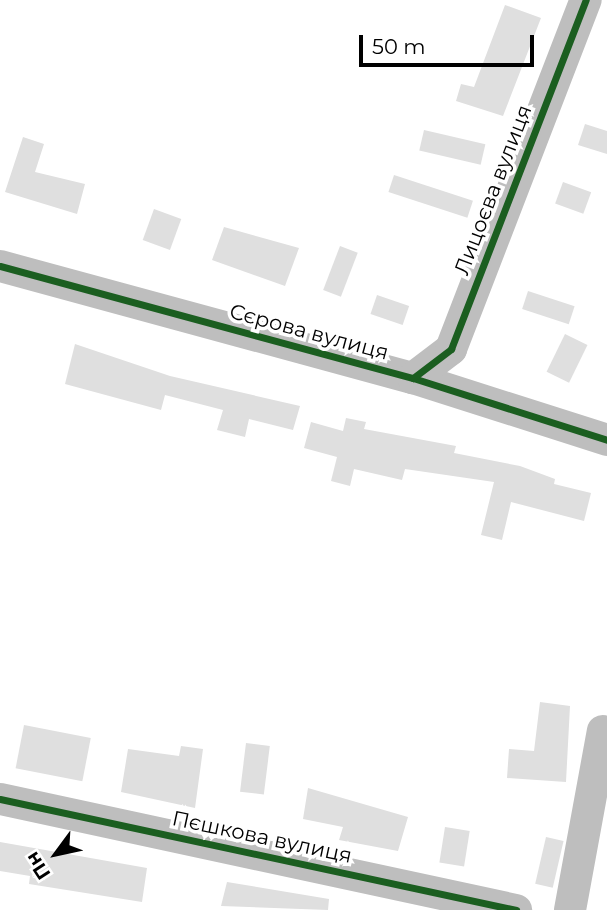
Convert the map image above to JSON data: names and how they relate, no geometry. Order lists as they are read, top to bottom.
{
  "streets": {
    "street": ["Лицоєва вулиця", "Сєрова вулиця", "Пєшкова вулиця"]
  },
  "crossings": [
    ["Лицоєва вулиця", "Сєрова вулиця"]
  ],
  "scale_bar": "50 m",
  "north": "bottom left"
}
